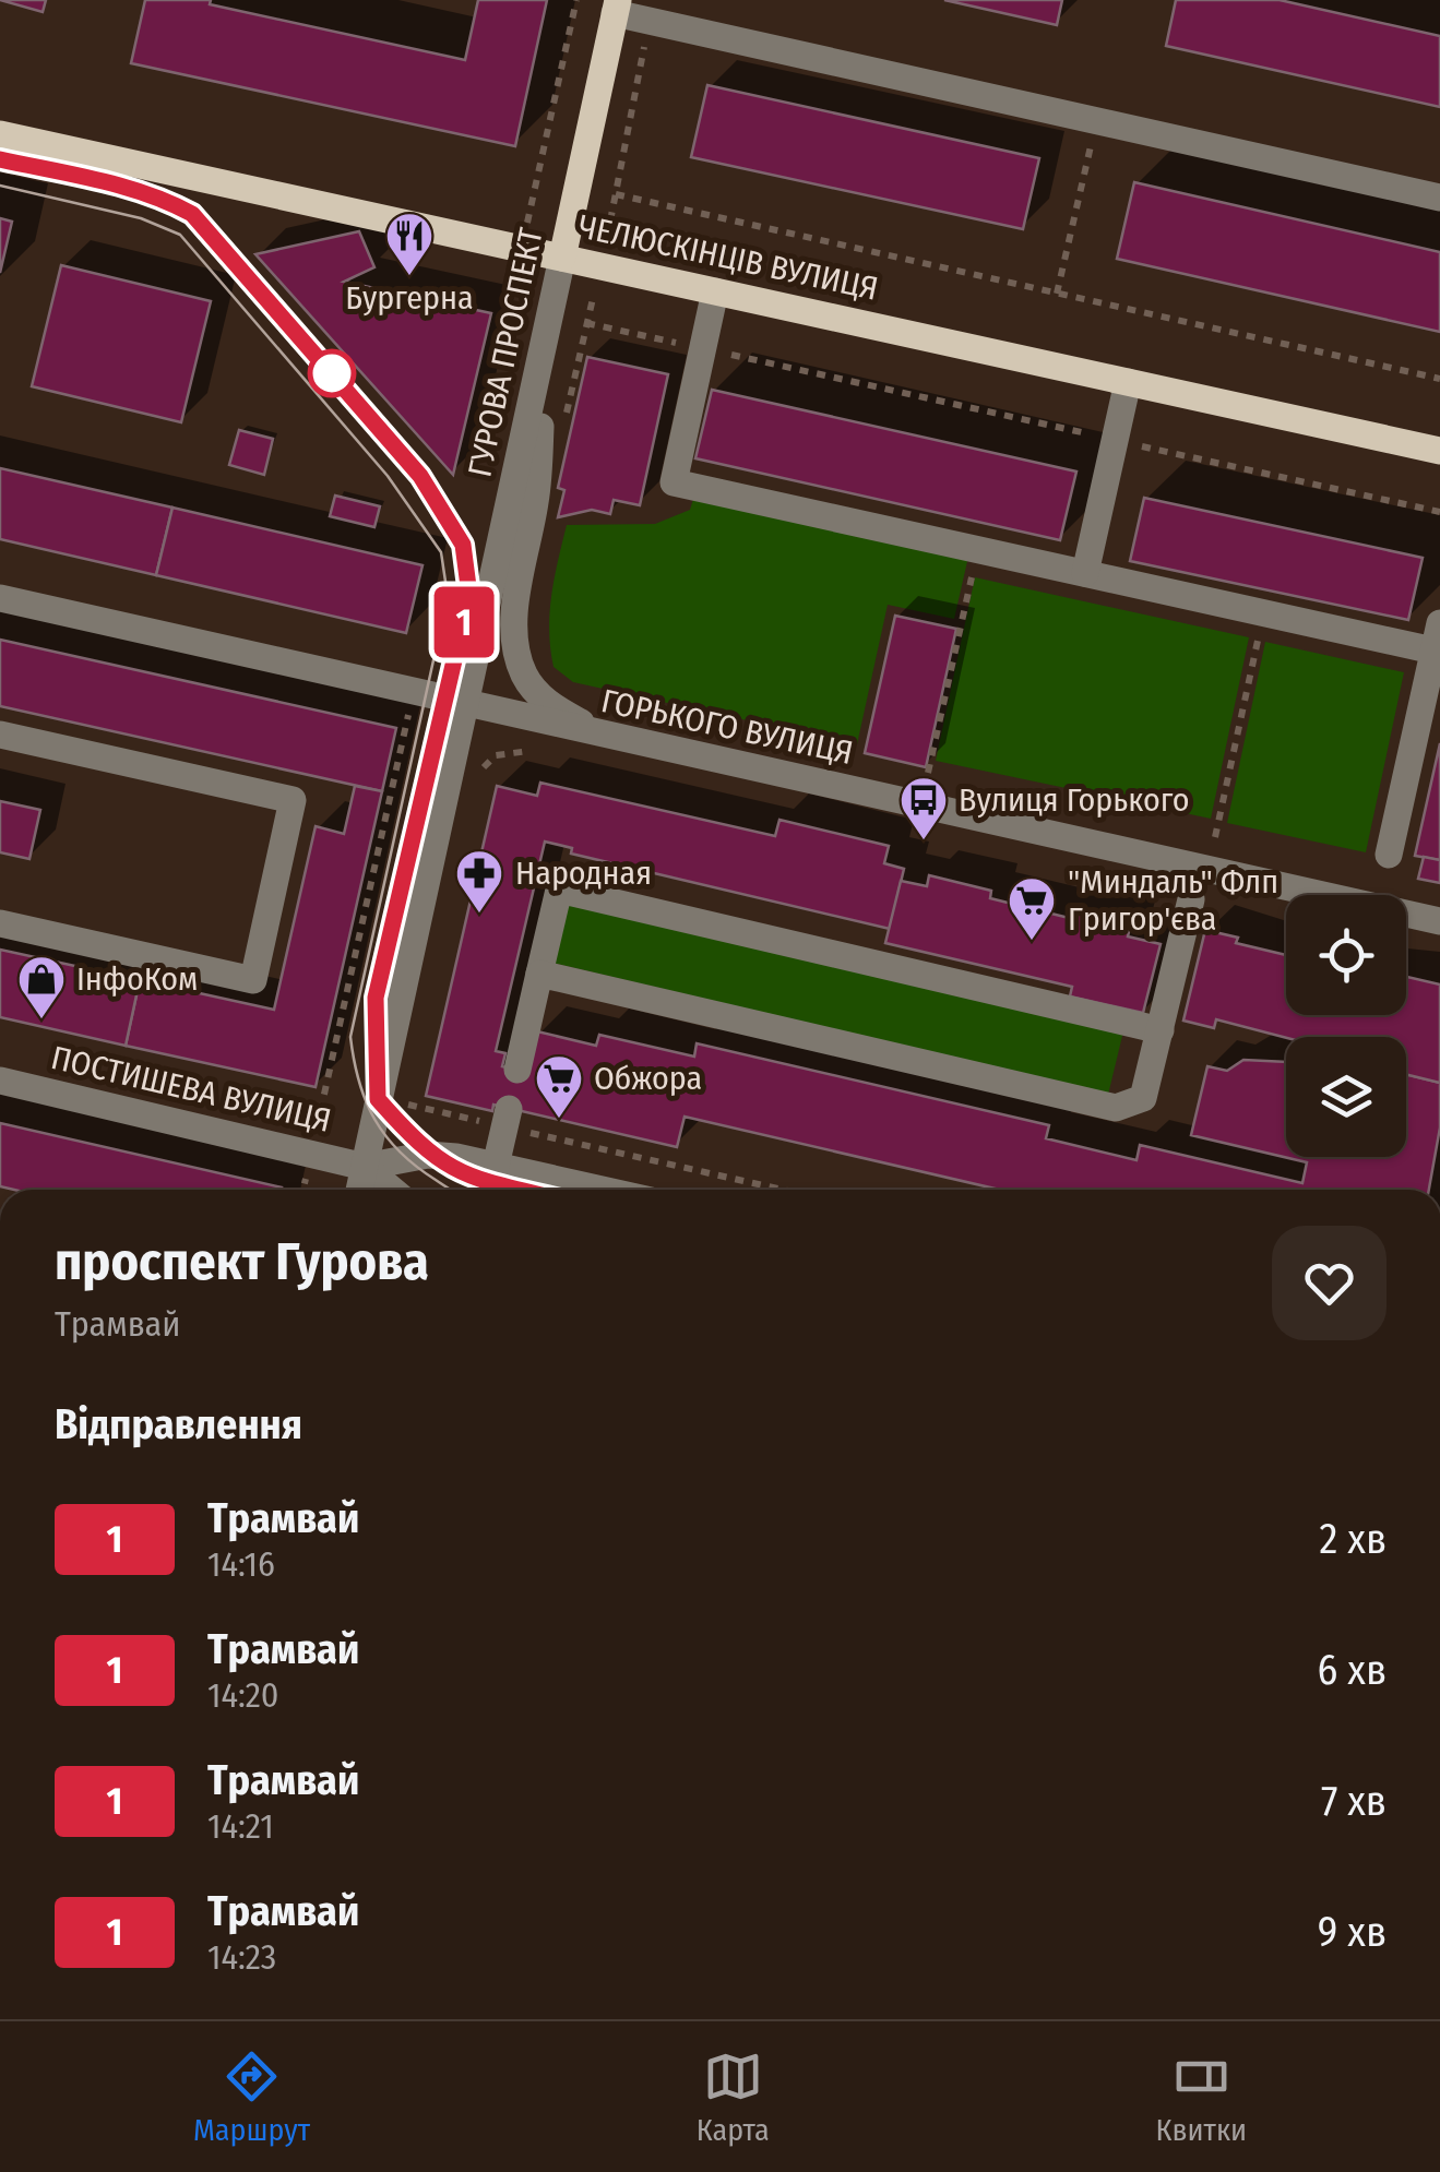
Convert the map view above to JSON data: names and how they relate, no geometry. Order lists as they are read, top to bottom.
{
  "streets": {
    "main road": ["ЧЕЛЮСКІНЦІВ ВУЛИЦЯ", "ГУРОВА ПРОСПЕКТ"],
    "street": ["ГОРЬКОГО ВУЛИЦЯ", "ПОСТИШЕВА ВУЛИЦЯ"]
  },
  "crossings": [
    ["ЧЕЛЮСКІНЦІВ ВУЛИЦЯ", "ГУРОВА ПРОСПЕКТ"],
    ["ГУРОВА ПРОСПЕКТ", "ГОРЬКОГО ВУЛИЦЯ"],
    ["ГУРОВА ПРОСПЕКТ", "ПОСТИШЕВА ВУЛИЦЯ"]
  ],
  "places": {
    "restaurant": ["Бургерна"],
    "bus stop": ["Вулиця Горького"],
    "pharmacy": ["Народная"],
    "supermarket": ["\"Миндаль\" Флп Григор'єва", "Обжора"],
    "shop": ["ІнфоКом"]
  },
  "lines": ["tram line 1"],
  "page": {
    "on_map": "1",
    "heading": [
      ["проспект Гурова", "Трамвай"],
      "Відправлення"
    ],
    "list": [
      {
        "mark": "1",
        "name": "Трамвай",
        "note": "14:16",
        "value": "2 хв"
      },
      {
        "mark": "1",
        "name": "Трамвай",
        "note": "14:20",
        "value": "6 хв"
      },
      {
        "mark": "1",
        "name": "Трамвай",
        "note": "14:21",
        "value": "7 хв"
      },
      {
        "mark": "1",
        "name": "Трамвай",
        "note": "14:23",
        "value": "9 хв"
      }
    ],
    "tabs": ["Маршрут", "Карта", "Квитки"]
  }
}
